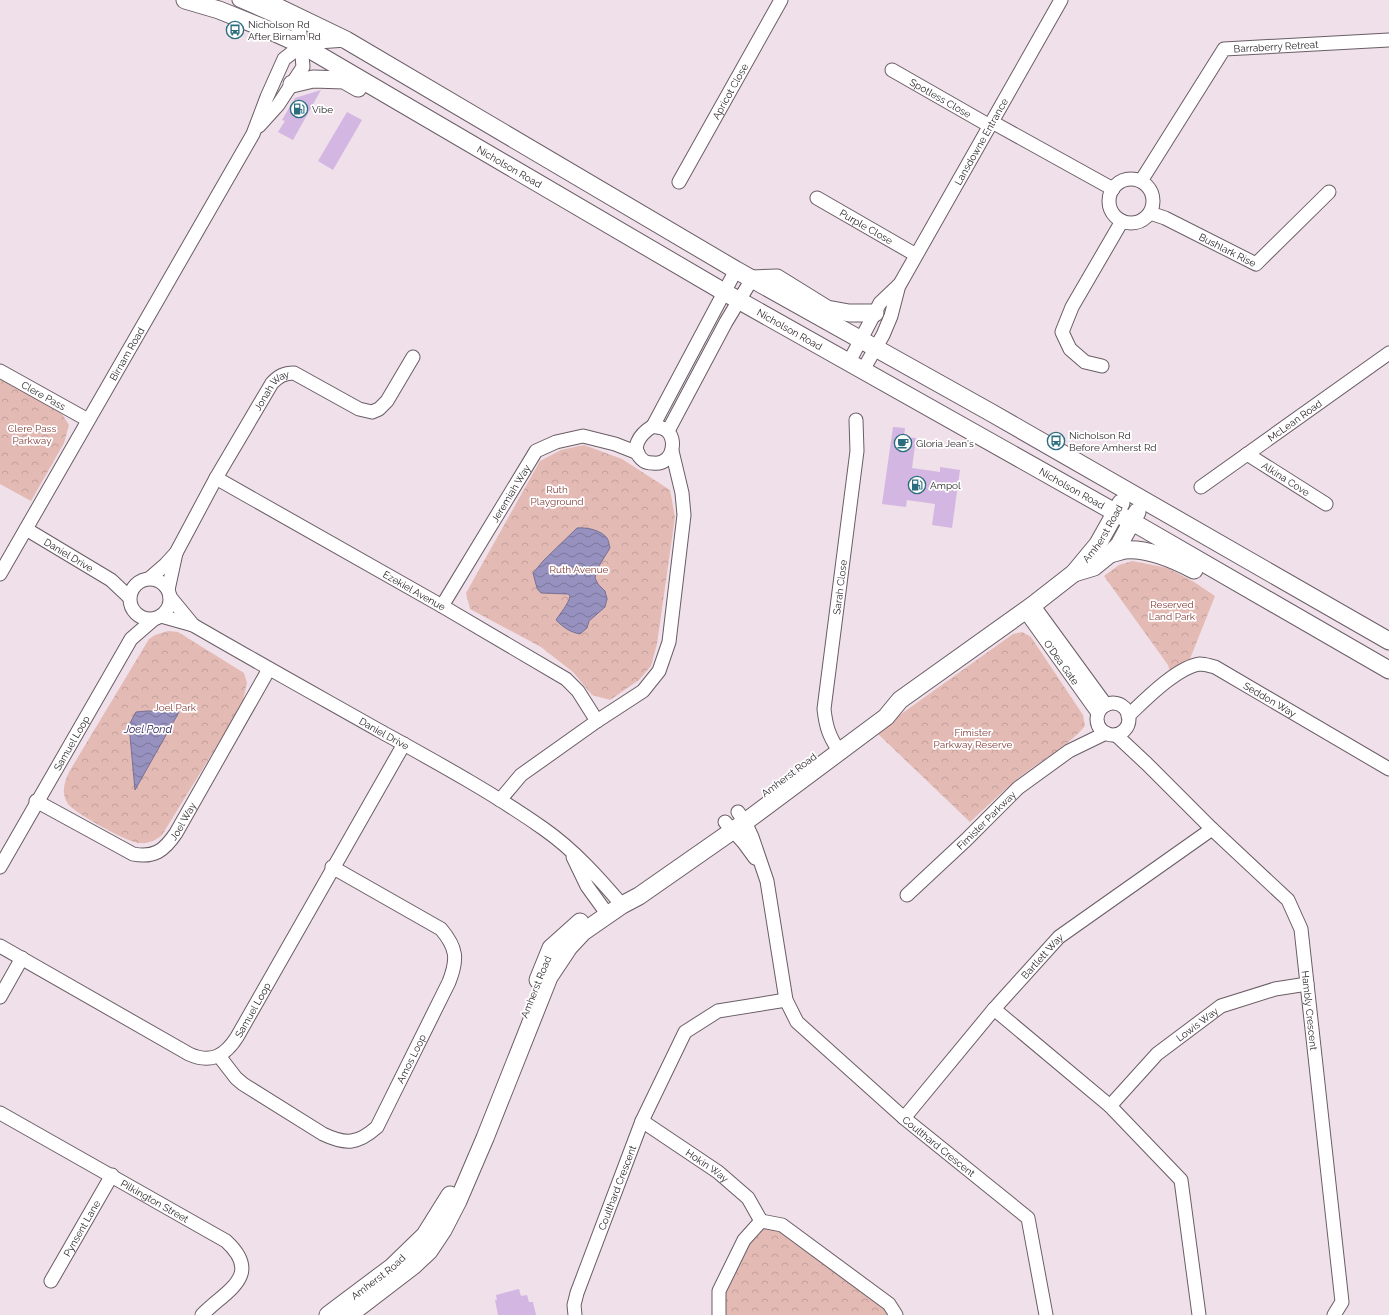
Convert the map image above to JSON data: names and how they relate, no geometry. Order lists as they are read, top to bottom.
{
  "streets": {
    "main road": ["Nicholson Road", "Amherst Road"],
    "street": [
      "Barraberry Retreat",
      "Apricot Close",
      "Spotless Close",
      "Lansdowne Entrance",
      "Purple Close",
      "Bushlark Rise",
      "Birnam Road",
      "Jonah Way",
      "Clere Pass",
      "McLean Road",
      "Alkina Cove",
      "Jeremiah Way",
      "Daniel Drive",
      "Sarah Close",
      "Ezekiel Avenue",
      "O'Dea Gate",
      "Seddon Way",
      "Samuel Loop",
      "Fimister Parkway",
      "Joel Way",
      "Bartlett Way",
      "Hambly Crescent",
      "Lowis Way",
      "Amos Loop",
      "Coulthard Crescent",
      "Hokin Way",
      "Pilkington Street",
      "Pynsent Lane"
    ]
  },
  "crossings": [
    ["Barraberry Retreat", "Bushlark Rise"],
    ["Spotless Close", "Lansdowne Entrance"],
    ["Lansdowne Entrance", "Nicholson Road"],
    ["Lansdowne Entrance", "Purple Close"],
    ["Nicholson Road", "Birnam Road"],
    ["Nicholson Road", "Amherst Road"],
    ["Birnam Road", "Clere Pass"],
    ["Birnam Road", "Daniel Drive"],
    ["Jonah Way", "Daniel Drive"],
    ["Jonah Way", "Ezekiel Avenue"],
    ["Jonah Way", "Samuel Loop"],
    ["McLean Road", "Alkina Cove"],
    ["Jeremiah Way", "Ezekiel Avenue"],
    ["Amherst Road", "Daniel Drive"],
    ["Amherst Road", "Sarah Close"],
    ["Amherst Road", "O'Dea Gate"],
    ["Amherst Road", "Coulthard Crescent"],
    ["Daniel Drive", "Samuel Loop"],
    ["Daniel Drive", "Joel Way"],
    ["O'Dea Gate", "Fimister Parkway"],
    ["O'Dea Gate", "Hambly Crescent"],
    ["Seddon Way", "Fimister Parkway"],
    ["Seddon Way", "Hambly Crescent"],
    ["Samuel Loop", "Joel Way"],
    ["Samuel Loop", "Amos Loop"],
    ["Fimister Parkway", "Hambly Crescent"],
    ["Bartlett Way", "Hambly Crescent"],
    ["Bartlett Way", "Coulthard Crescent"],
    ["Hambly Crescent", "Lowis Way"],
    ["Coulthard Crescent", "Hokin Way"],
    ["Pilkington Street", "Pynsent Lane"]
  ],
  "water": ["Joel Pond"],
  "parks": [
    "Clere Pass Parkway",
    "Ruth Playground",
    "Ruth Avenue",
    "Reserved Land Park",
    "Joel Park",
    "Fimister Parkway Reserve"
  ],
  "places": {
    "bus stop": ["Nicholson Rd After Birnam Rd", "Nicholson Rd Before Amherst Rd"],
    "fuel station": ["Vibe", "Ampol"],
    "cafe": ["Gloria Jean's"]
  }
}
